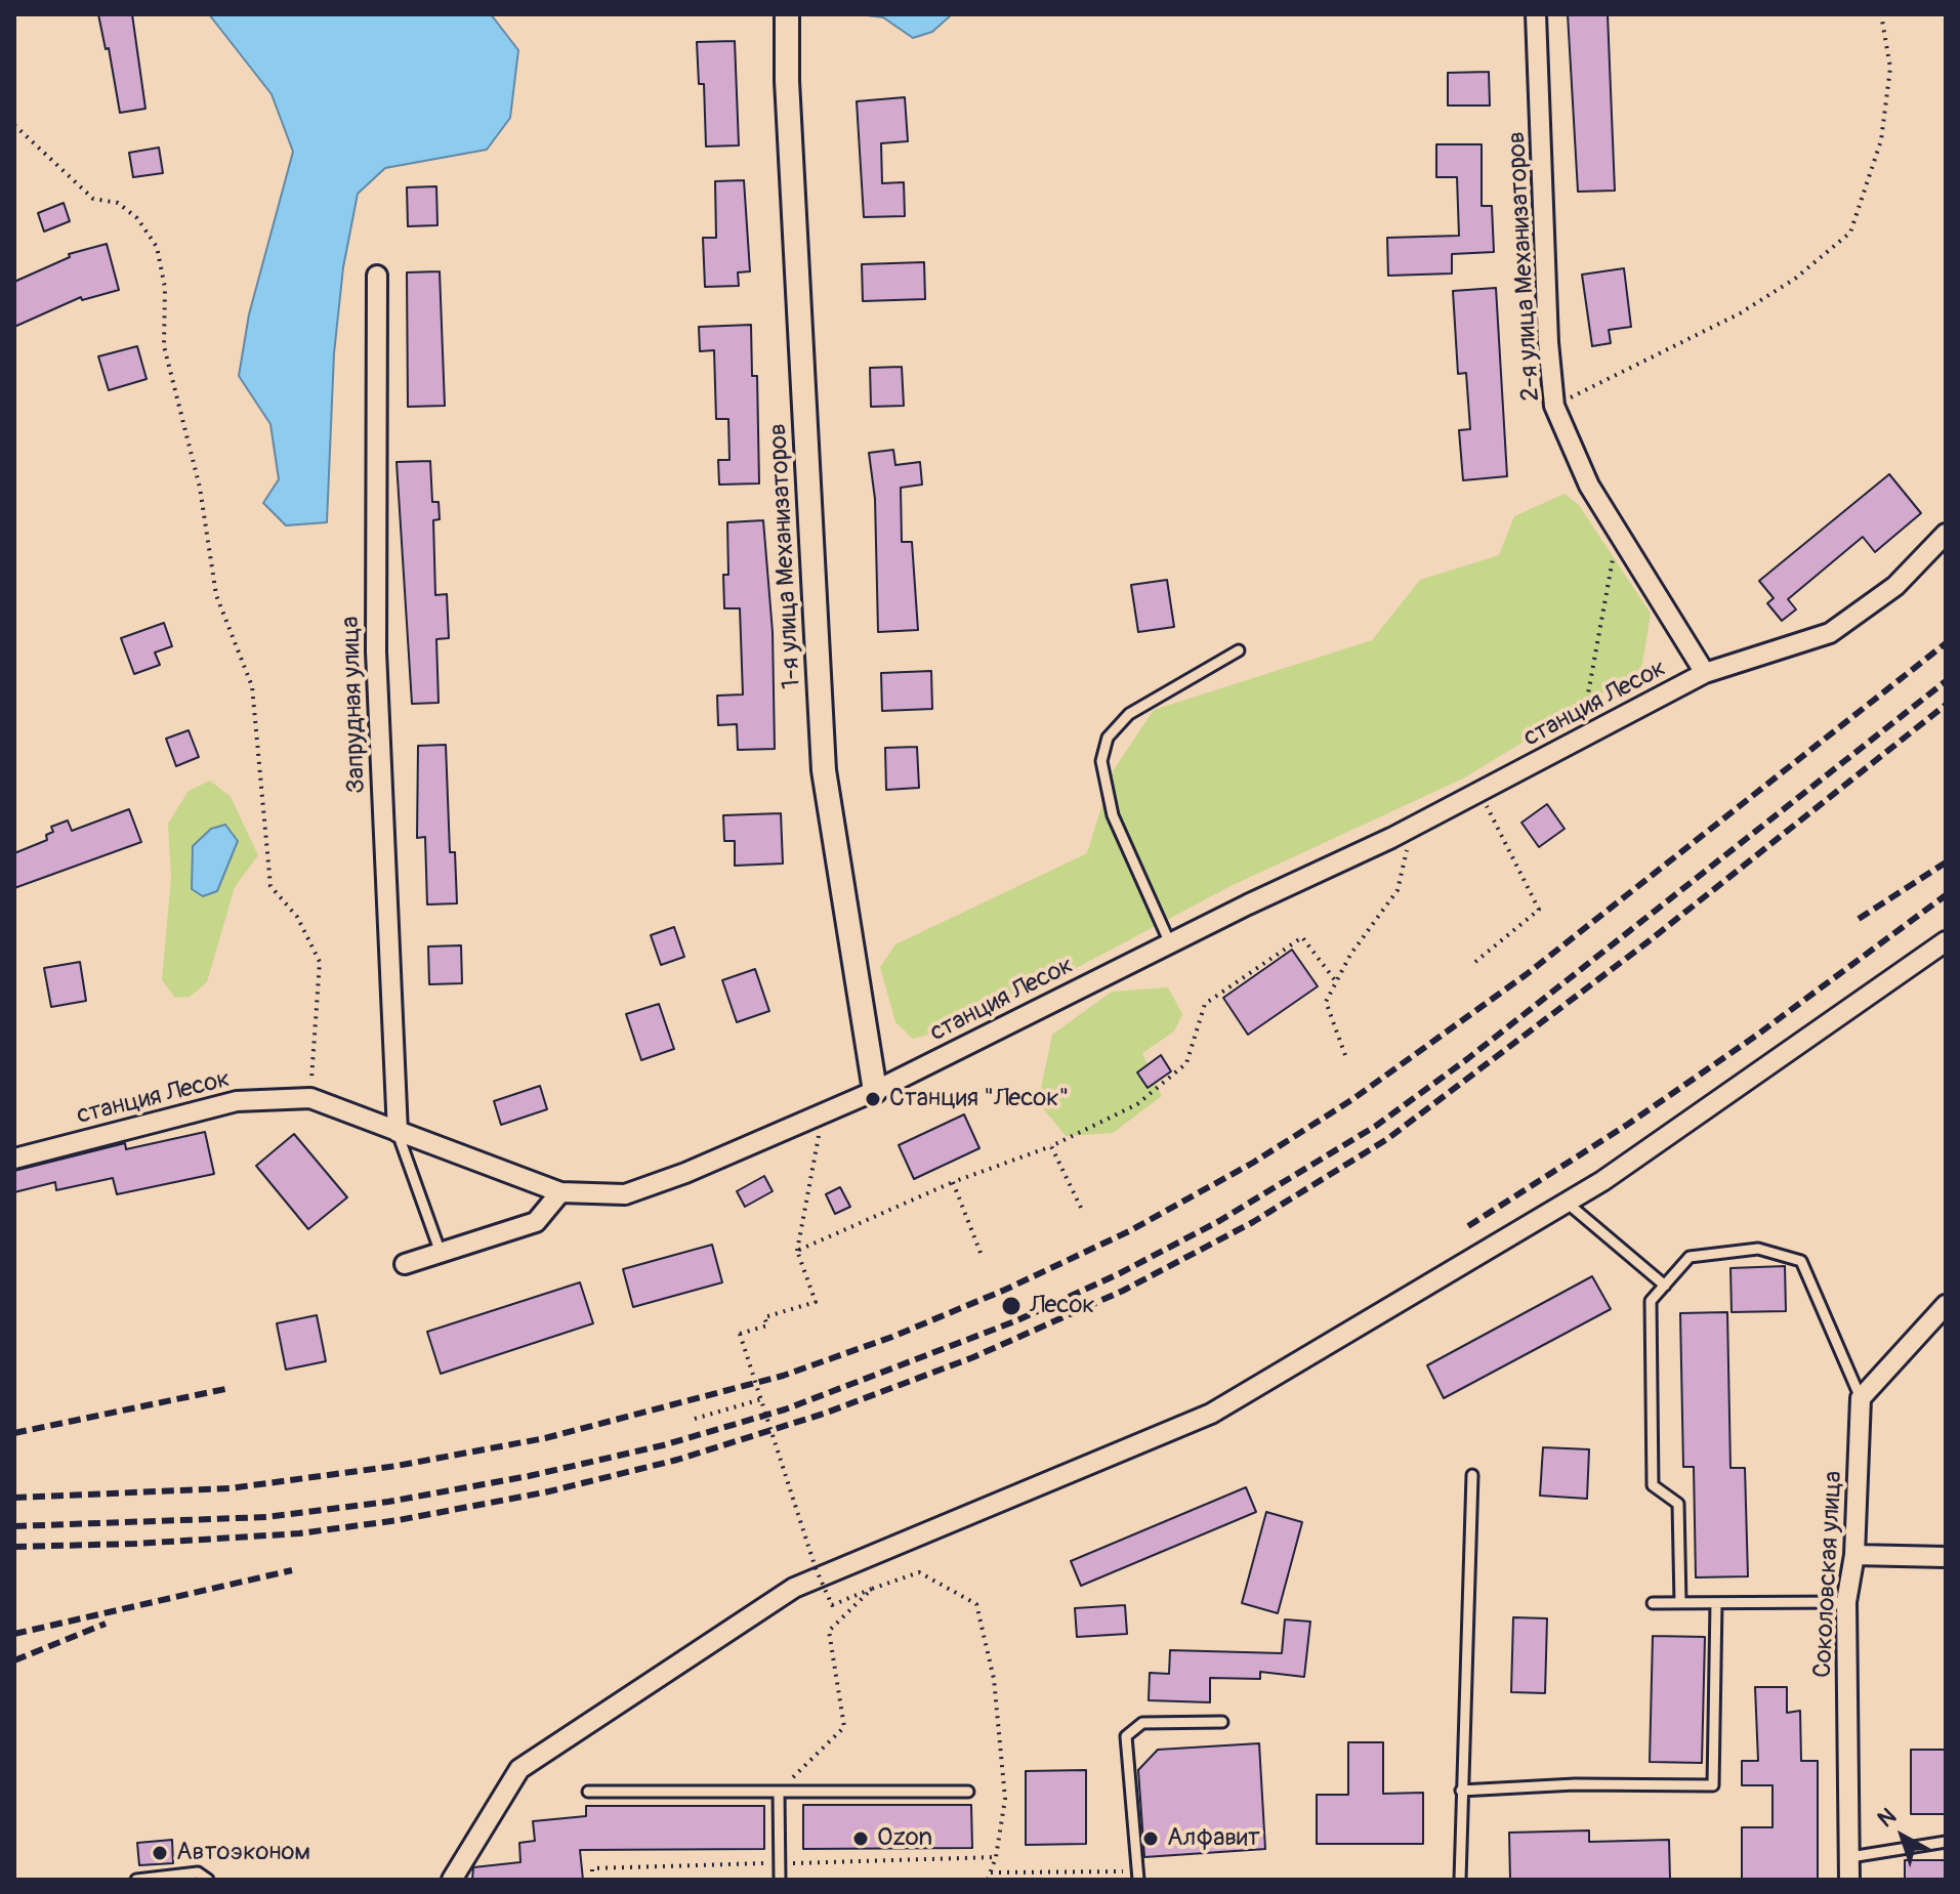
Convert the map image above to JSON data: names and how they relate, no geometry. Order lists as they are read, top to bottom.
{
  "streets": {
    "street": [
      "2-я улица Механизаторов",
      "1-я улица Механизаторов",
      "станция Лесок",
      "Запрудная улица",
      "Соколовская улица"
    ]
  },
  "crossings": [
    ["2-я улица Механизаторов", "станция Лесок"],
    ["1-я улица Механизаторов", "станция Лесок"],
    ["станция Лесок", "Запрудная улица"]
  ],
  "places": [
    "Станция \"Лесок\"",
    "Лесок",
    "Ozon",
    "Алфавит",
    "Автоэконом"
  ],
  "north": "top left"
}
